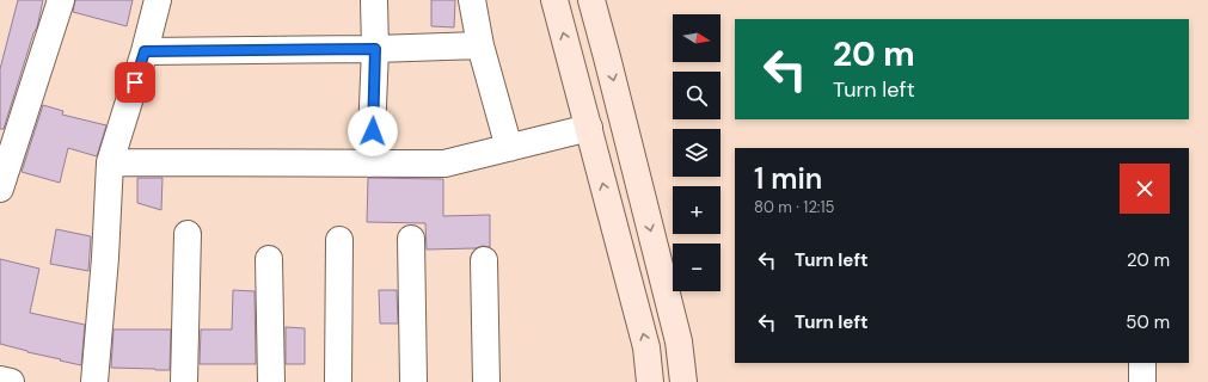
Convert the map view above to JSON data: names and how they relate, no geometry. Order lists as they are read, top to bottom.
{
  "north": "right",
  "page": {
    "map_buttons": ["+", "−"],
    "turn": ["20 m", "Turn left"],
    "heading": ["1 min", "80 m · 12:15"],
    "list": [
      {
        "name": "Turn left",
        "value": "20 m"
      },
      {
        "name": "Turn left",
        "value": "50 m"
      }
    ]
  }
}
